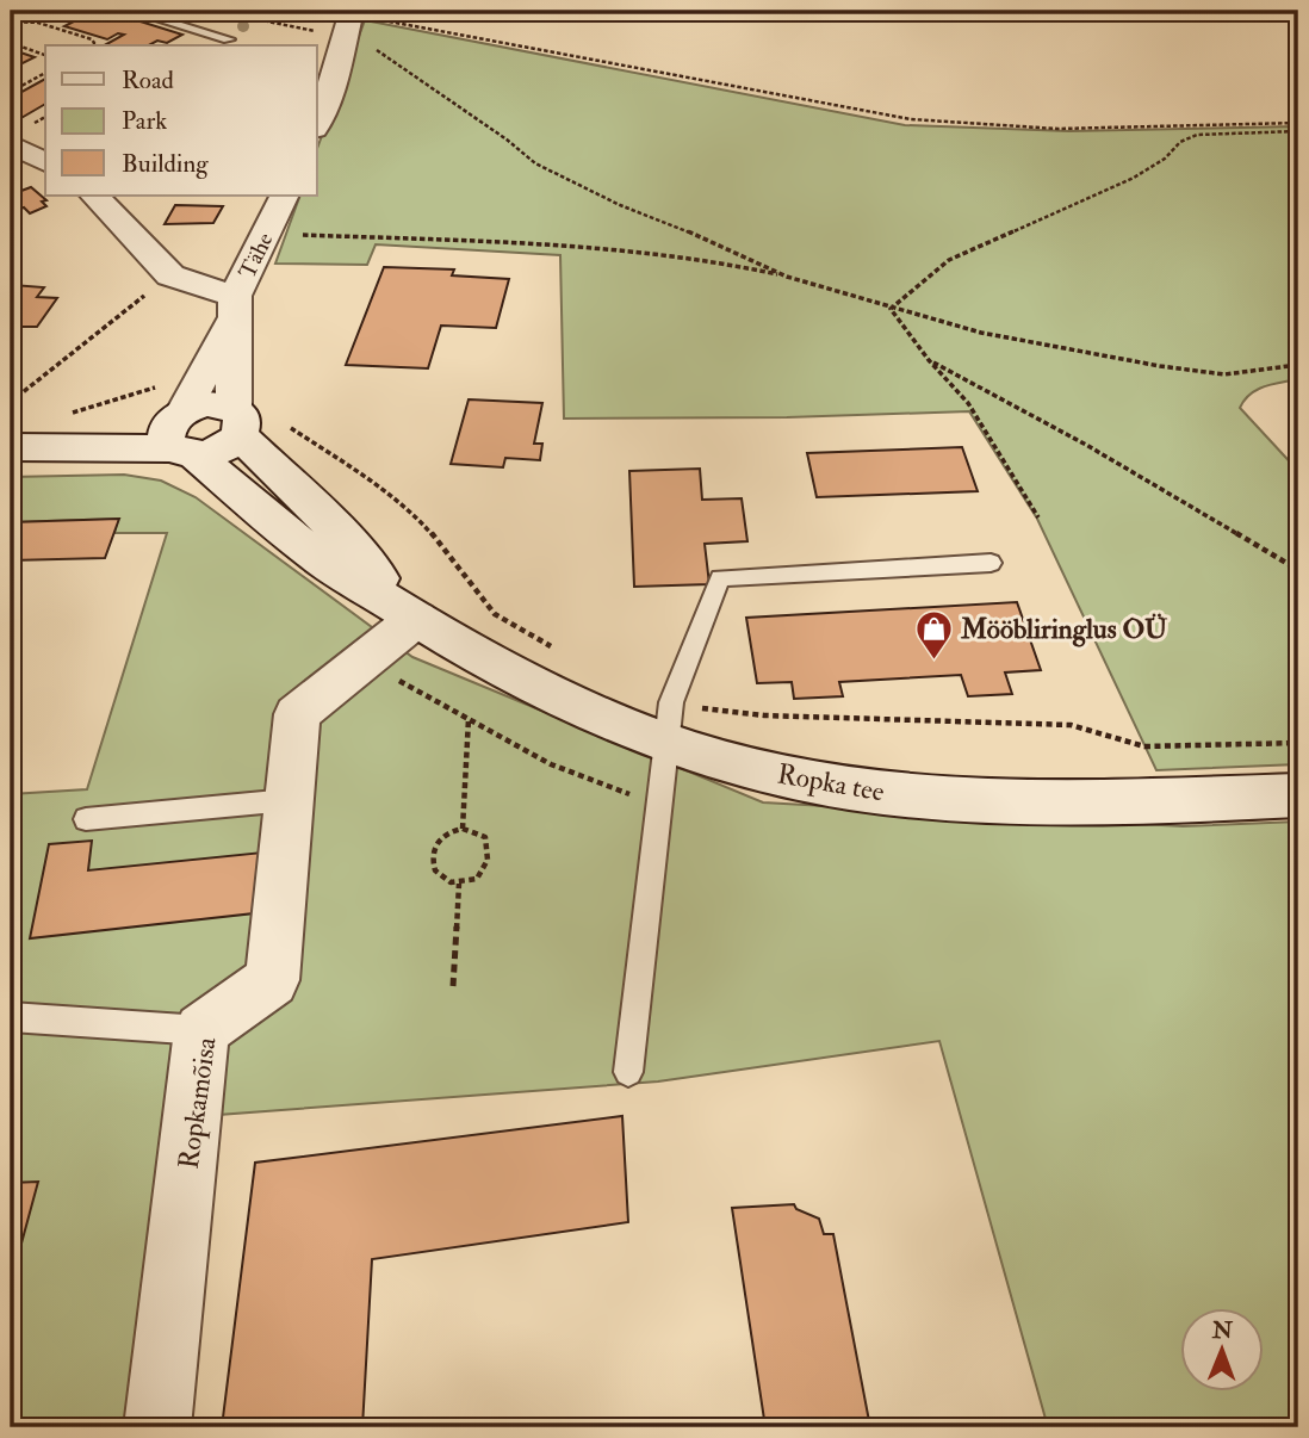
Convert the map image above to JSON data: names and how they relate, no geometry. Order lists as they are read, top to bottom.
{
  "streets": {
    "street": ["Tähe", "Ropka tee", "Ropkamõisa"]
  },
  "crossings": [
    ["Tähe", "Ropka tee"],
    ["Ropka tee", "Ropkamõisa"]
  ],
  "places": {
    "shop": ["Mööbliringlus OÜ"]
  },
  "legend": ["Road", "Park", "Building"],
  "north": "top"
}
